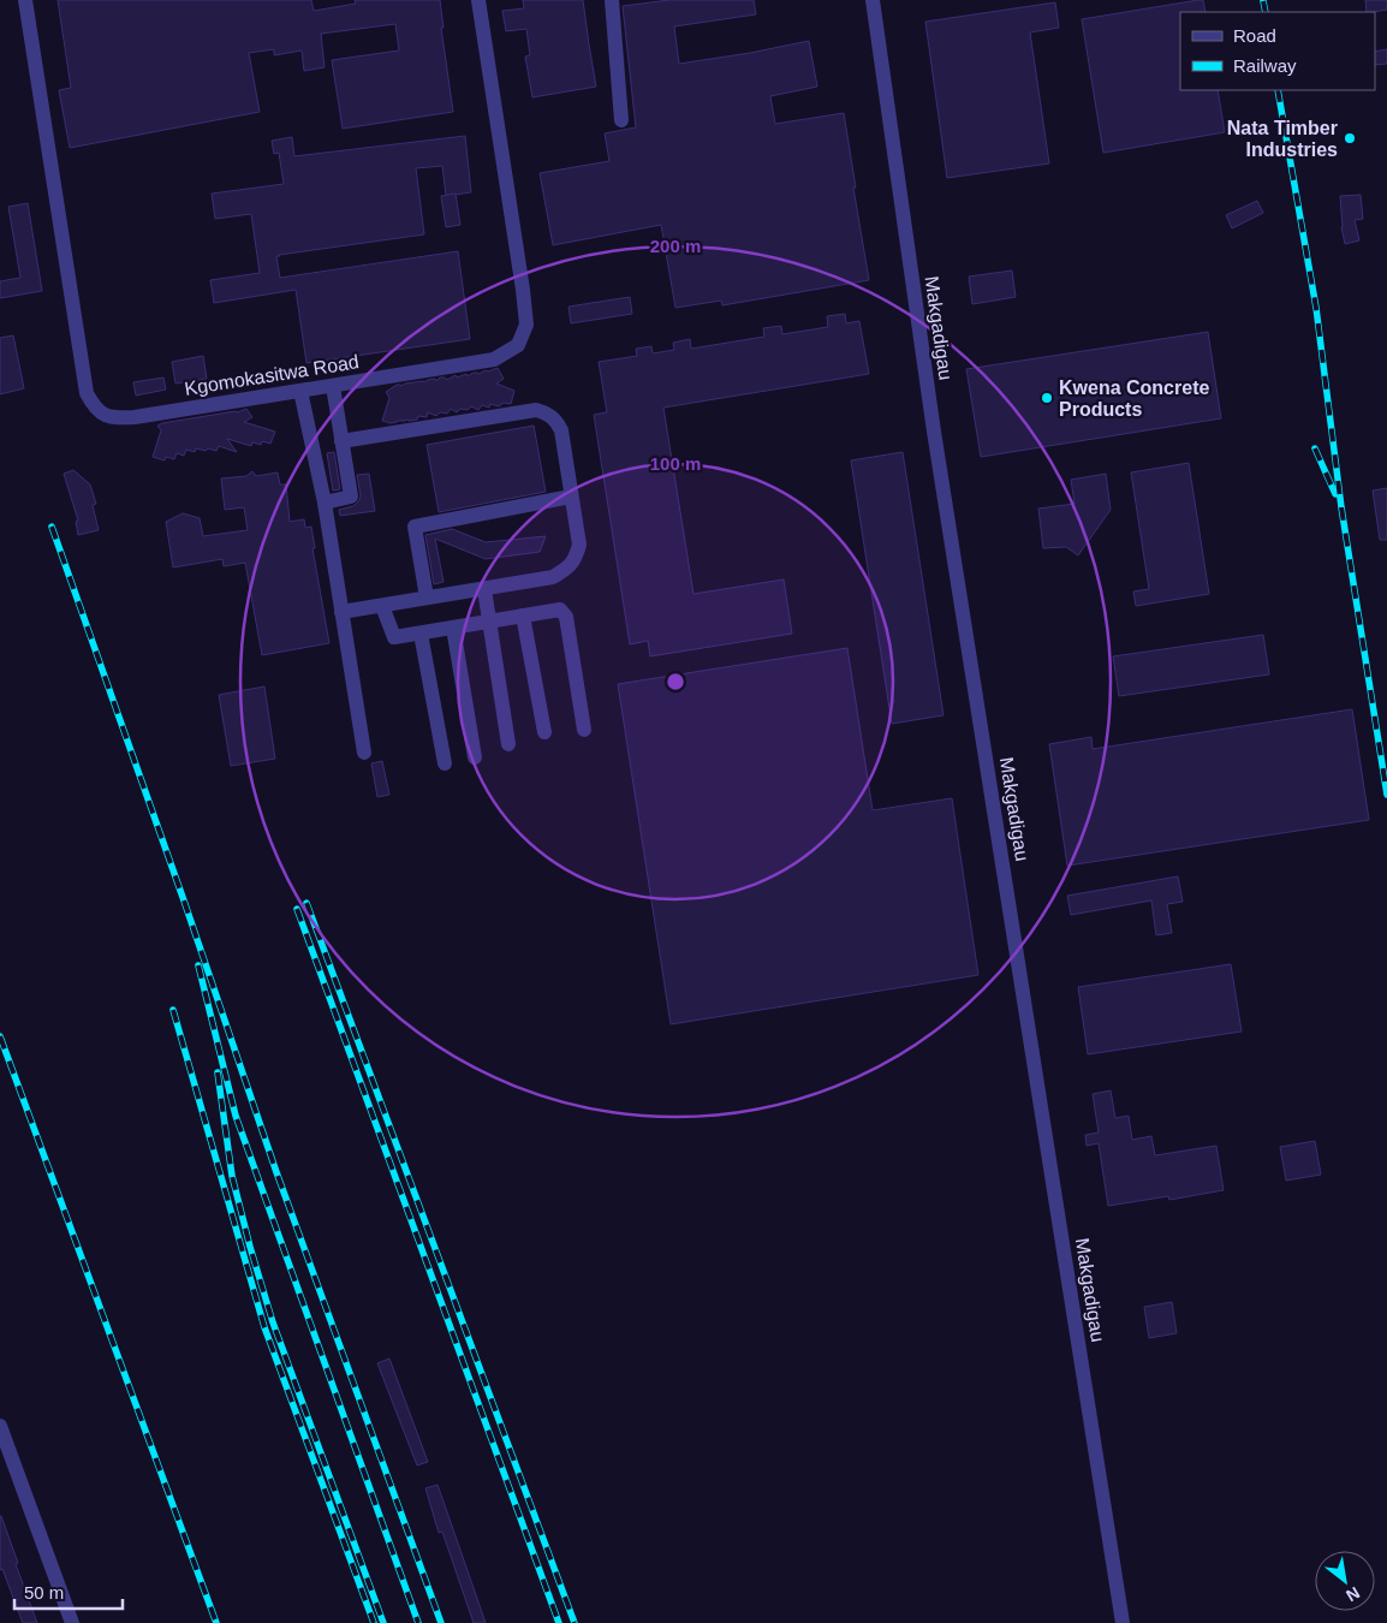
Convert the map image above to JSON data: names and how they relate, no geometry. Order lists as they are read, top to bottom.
{
  "streets": {
    "street": ["Makgadigau", "Kgomokasitwa Road"]
  },
  "places": ["Nata Timber Industries", "Kwena Concrete Products"],
  "legend": ["Road", "Railway"],
  "scale_bar": "50 m",
  "north": "bottom right",
  "rings": ["200 m", "100 m"]
}
